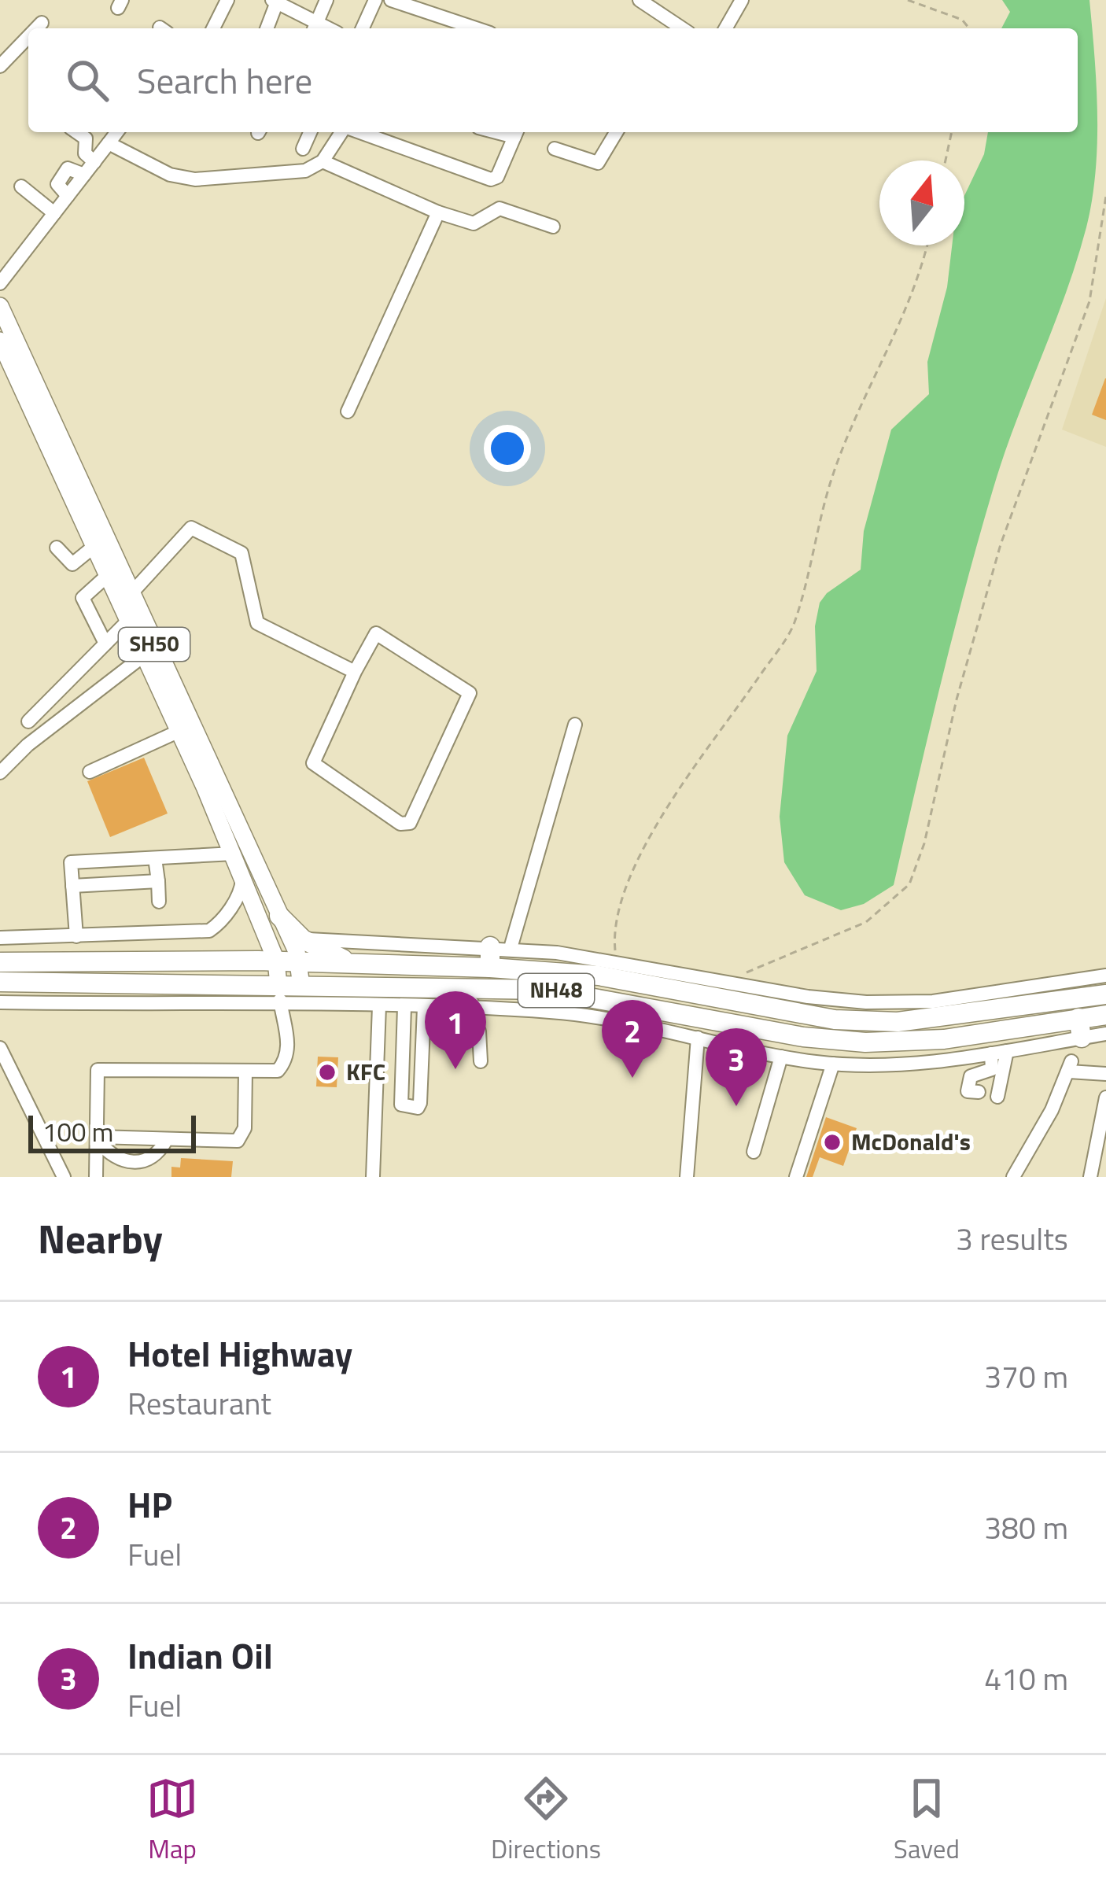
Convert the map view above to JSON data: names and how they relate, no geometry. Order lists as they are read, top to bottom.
{
  "streets": {
    "highway": ["NH48"],
    "main road": ["SH50"]
  },
  "crossings": [
    ["SH50", "NH48"]
  ],
  "places": ["KFC", "McDonald's"],
  "scale_bar": "100 m",
  "north": "top",
  "page": {
    "search": "Search here",
    "pins": ["1", "2", "3"],
    "scale": "100 m",
    "heading": ["Nearby", "3 results"],
    "list": [
      {
        "mark": "1",
        "name": "Hotel Highway",
        "note": "Restaurant",
        "value": "370 m"
      },
      {
        "mark": "2",
        "name": "HP",
        "note": "Fuel",
        "value": "380 m"
      },
      {
        "mark": "3",
        "name": "Indian Oil",
        "note": "Fuel",
        "value": "410 m"
      }
    ],
    "nav": ["Map", "Directions", "Saved"]
  }
}
